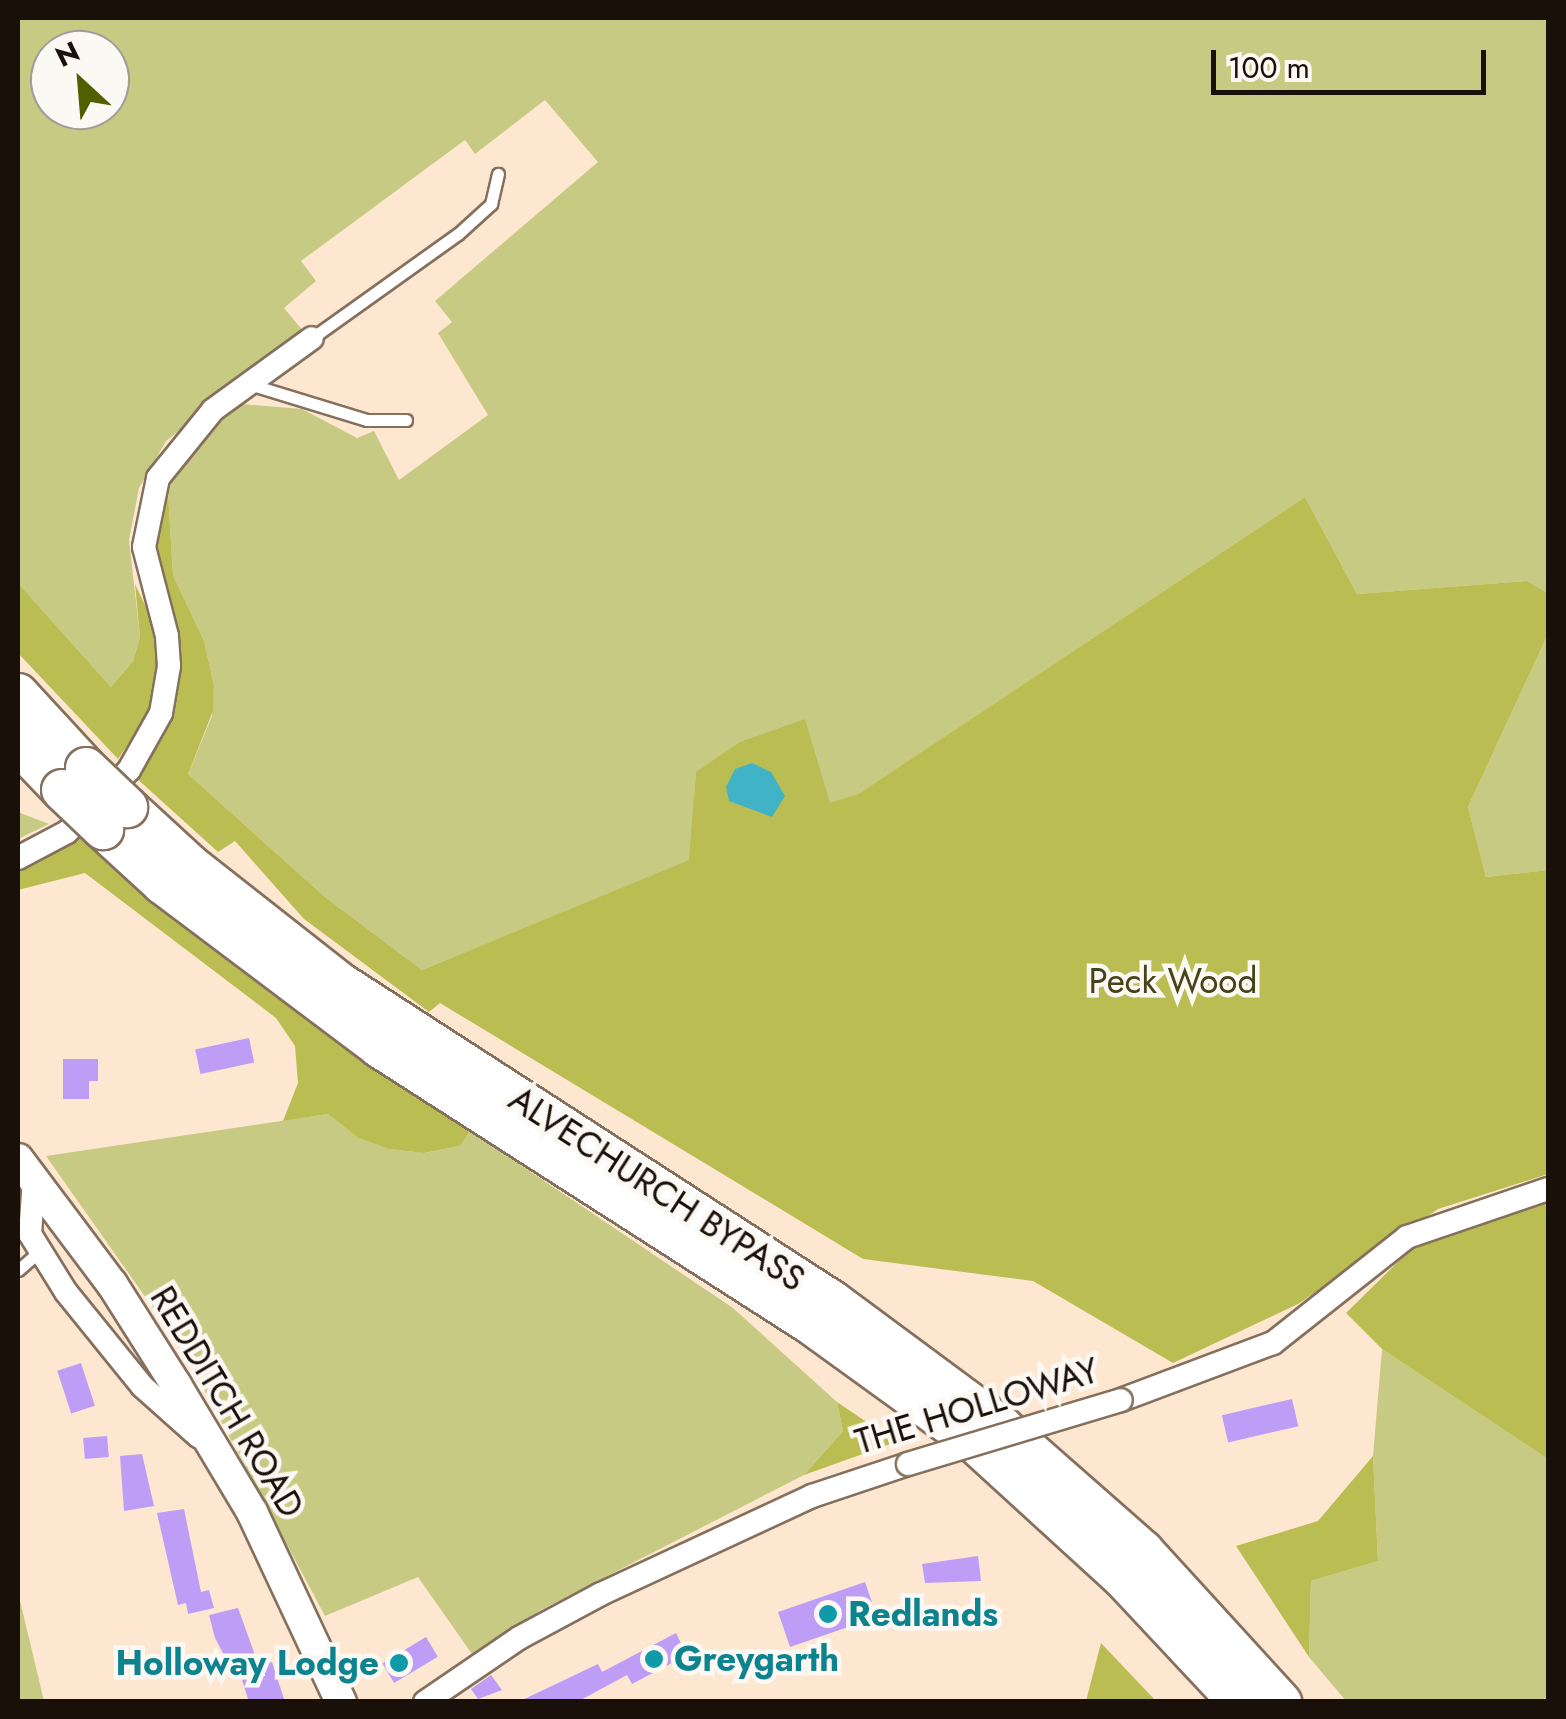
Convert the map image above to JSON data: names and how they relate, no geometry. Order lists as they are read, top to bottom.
{
  "streets": {
    "highway": ["ALVECHURCH BYPASS"],
    "main road": ["REDDITCH ROAD"],
    "street": ["THE HOLLOWAY"]
  },
  "parks": ["Peck Wood"],
  "places": ["Redlands", "Greygarth", "Holloway Lodge"],
  "scale_bar": "100 m",
  "north": "top left"
}
